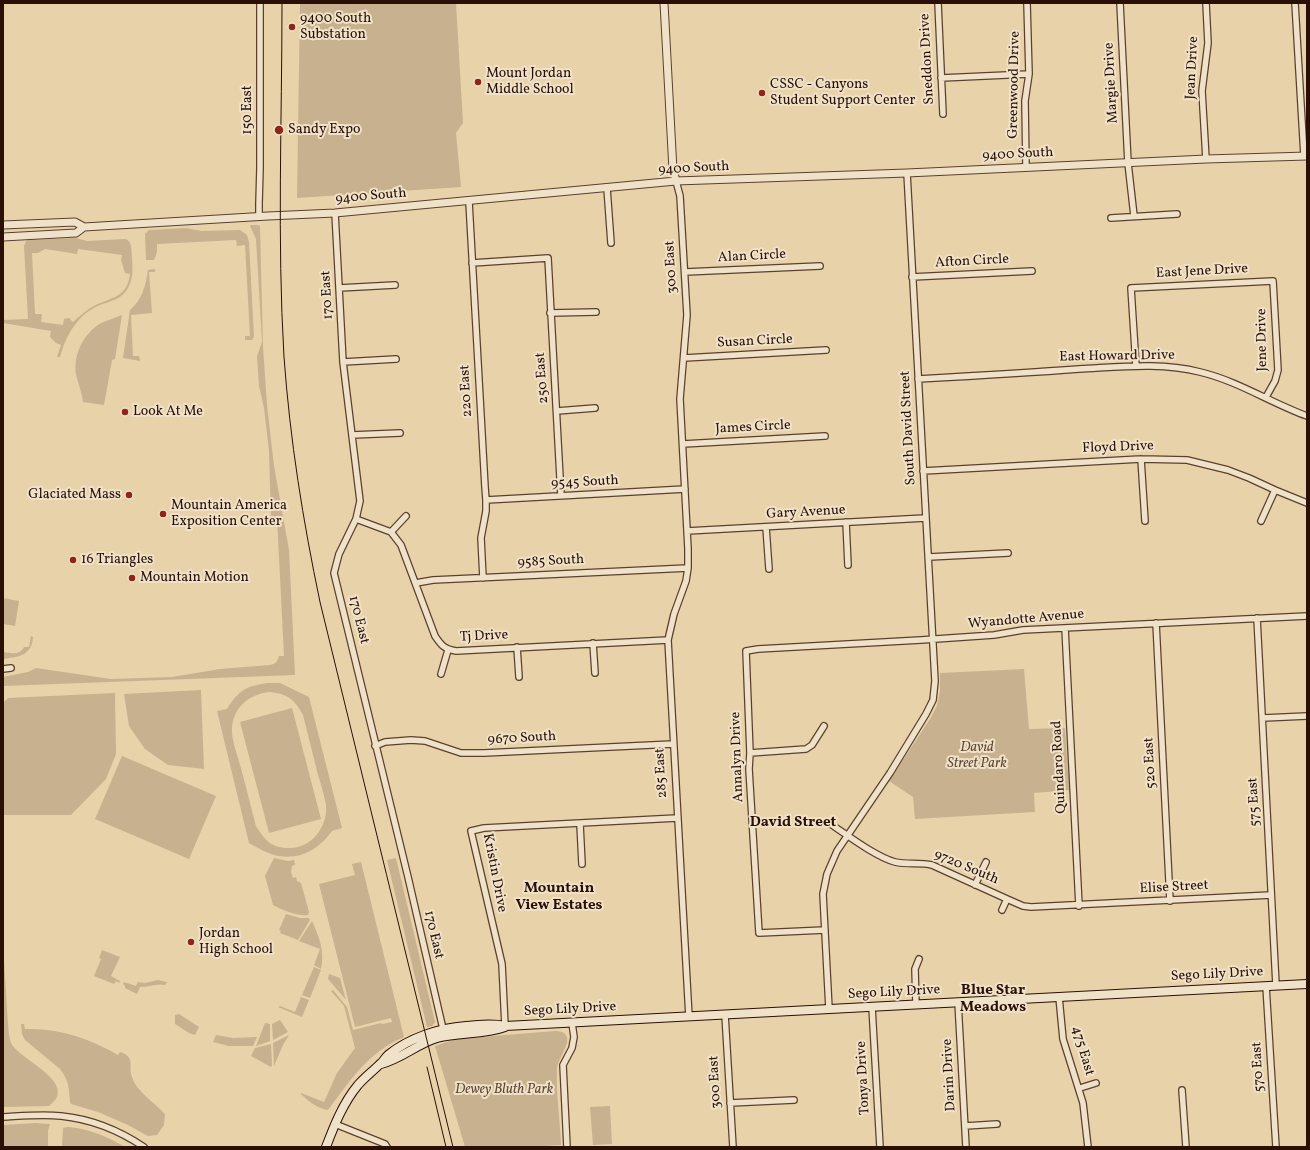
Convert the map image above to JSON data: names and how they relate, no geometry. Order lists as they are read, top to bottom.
{
  "streets": {
    "main road": ["Sego Lily Drive"],
    "street": [
      "Sneddon Drive",
      "Jean Drive",
      "Margie Drive",
      "Greenwood Drive",
      "150 East",
      "9400 South",
      "Alan Circle",
      "Afton Circle",
      "300 East",
      "East Jene Drive",
      "170 East",
      "Jene Drive",
      "Susan Circle",
      "East Howard Drive",
      "250 East",
      "220 East",
      "James Circle",
      "South David Street",
      "Floyd Drive",
      "9545 South",
      "Gary Avenue",
      "9585 South",
      "Wyandotte Avenue",
      "Tj Drive",
      "9670 South",
      "Annalyn Drive",
      "520 East",
      "Quindaro Road",
      "285 East",
      "575 East",
      "9720 South",
      "Kristin Drive",
      "Elise Street",
      "475 East",
      "570 East",
      "Darin Drive",
      "Tonya Drive"
    ]
  },
  "crossings": [
    ["Jean Drive", "9400 South"],
    ["Margie Drive", "9400 South"],
    ["Greenwood Drive", "9400 South"],
    ["150 East", "9400 South"],
    ["9400 South", "300 East"],
    ["9400 South", "170 East"],
    ["9400 South", "220 East"],
    ["9400 South", "South David Street"],
    ["Alan Circle", "300 East"],
    ["Afton Circle", "South David Street"],
    ["300 East", "Susan Circle"],
    ["300 East", "James Circle"],
    ["300 East", "9545 South"],
    ["300 East", "Gary Avenue"],
    ["300 East", "285 East"],
    ["300 East", "Sego Lily Drive"],
    ["East Jene Drive", "Jene Drive"],
    ["East Jene Drive", "East Howard Drive"],
    ["170 East", "9670 South"],
    ["170 East", "Sego Lily Drive"],
    ["Jene Drive", "East Howard Drive"],
    ["East Howard Drive", "South David Street"],
    ["250 East", "220 East"],
    ["250 East", "9545 South"],
    ["220 East", "9545 South"],
    ["220 East", "9585 South"],
    ["South David Street", "Floyd Drive"],
    ["South David Street", "Gary Avenue"],
    ["South David Street", "Wyandotte Avenue"],
    ["South David Street", "Annalyn Drive"],
    ["South David Street", "9720 South"],
    ["Gary Avenue", "285 East"],
    ["9585 South", "Tj Drive"],
    ["9585 South", "285 East"],
    ["Wyandotte Avenue", "Annalyn Drive"],
    ["Wyandotte Avenue", "520 East"],
    ["Wyandotte Avenue", "Quindaro Road"],
    ["Wyandotte Avenue", "575 East"],
    ["Tj Drive", "285 East"],
    ["9670 South", "285 East"],
    ["520 East", "Elise Street"],
    ["Quindaro Road", "9720 South"],
    ["Quindaro Road", "Elise Street"],
    ["285 East", "Kristin Drive"],
    ["285 East", "Sego Lily Drive"],
    ["575 East", "Elise Street"],
    ["575 East", "Sego Lily Drive"],
    ["9720 South", "Elise Street"],
    ["Kristin Drive", "Sego Lily Drive"],
    ["Sego Lily Drive", "475 East"],
    ["Sego Lily Drive", "570 East"],
    ["Sego Lily Drive", "Darin Drive"],
    ["Sego Lily Drive", "Tonya Drive"]
  ],
  "districts": ["David Street", "Mountain View Estates", "Blue Star Meadows"],
  "parks": ["David Street Park", "Dewey Bluth Park"],
  "places": [
    "9400 South Substation",
    "Mount Jordan Middle School",
    "CSSC - Canyons Student Support Center",
    "Sandy Expo",
    "Look At Me",
    "Glaciated Mass",
    "Mountain America Exposition Center",
    "16 Triangles",
    "Mountain Motion",
    "Jordan High School"
  ]
}
